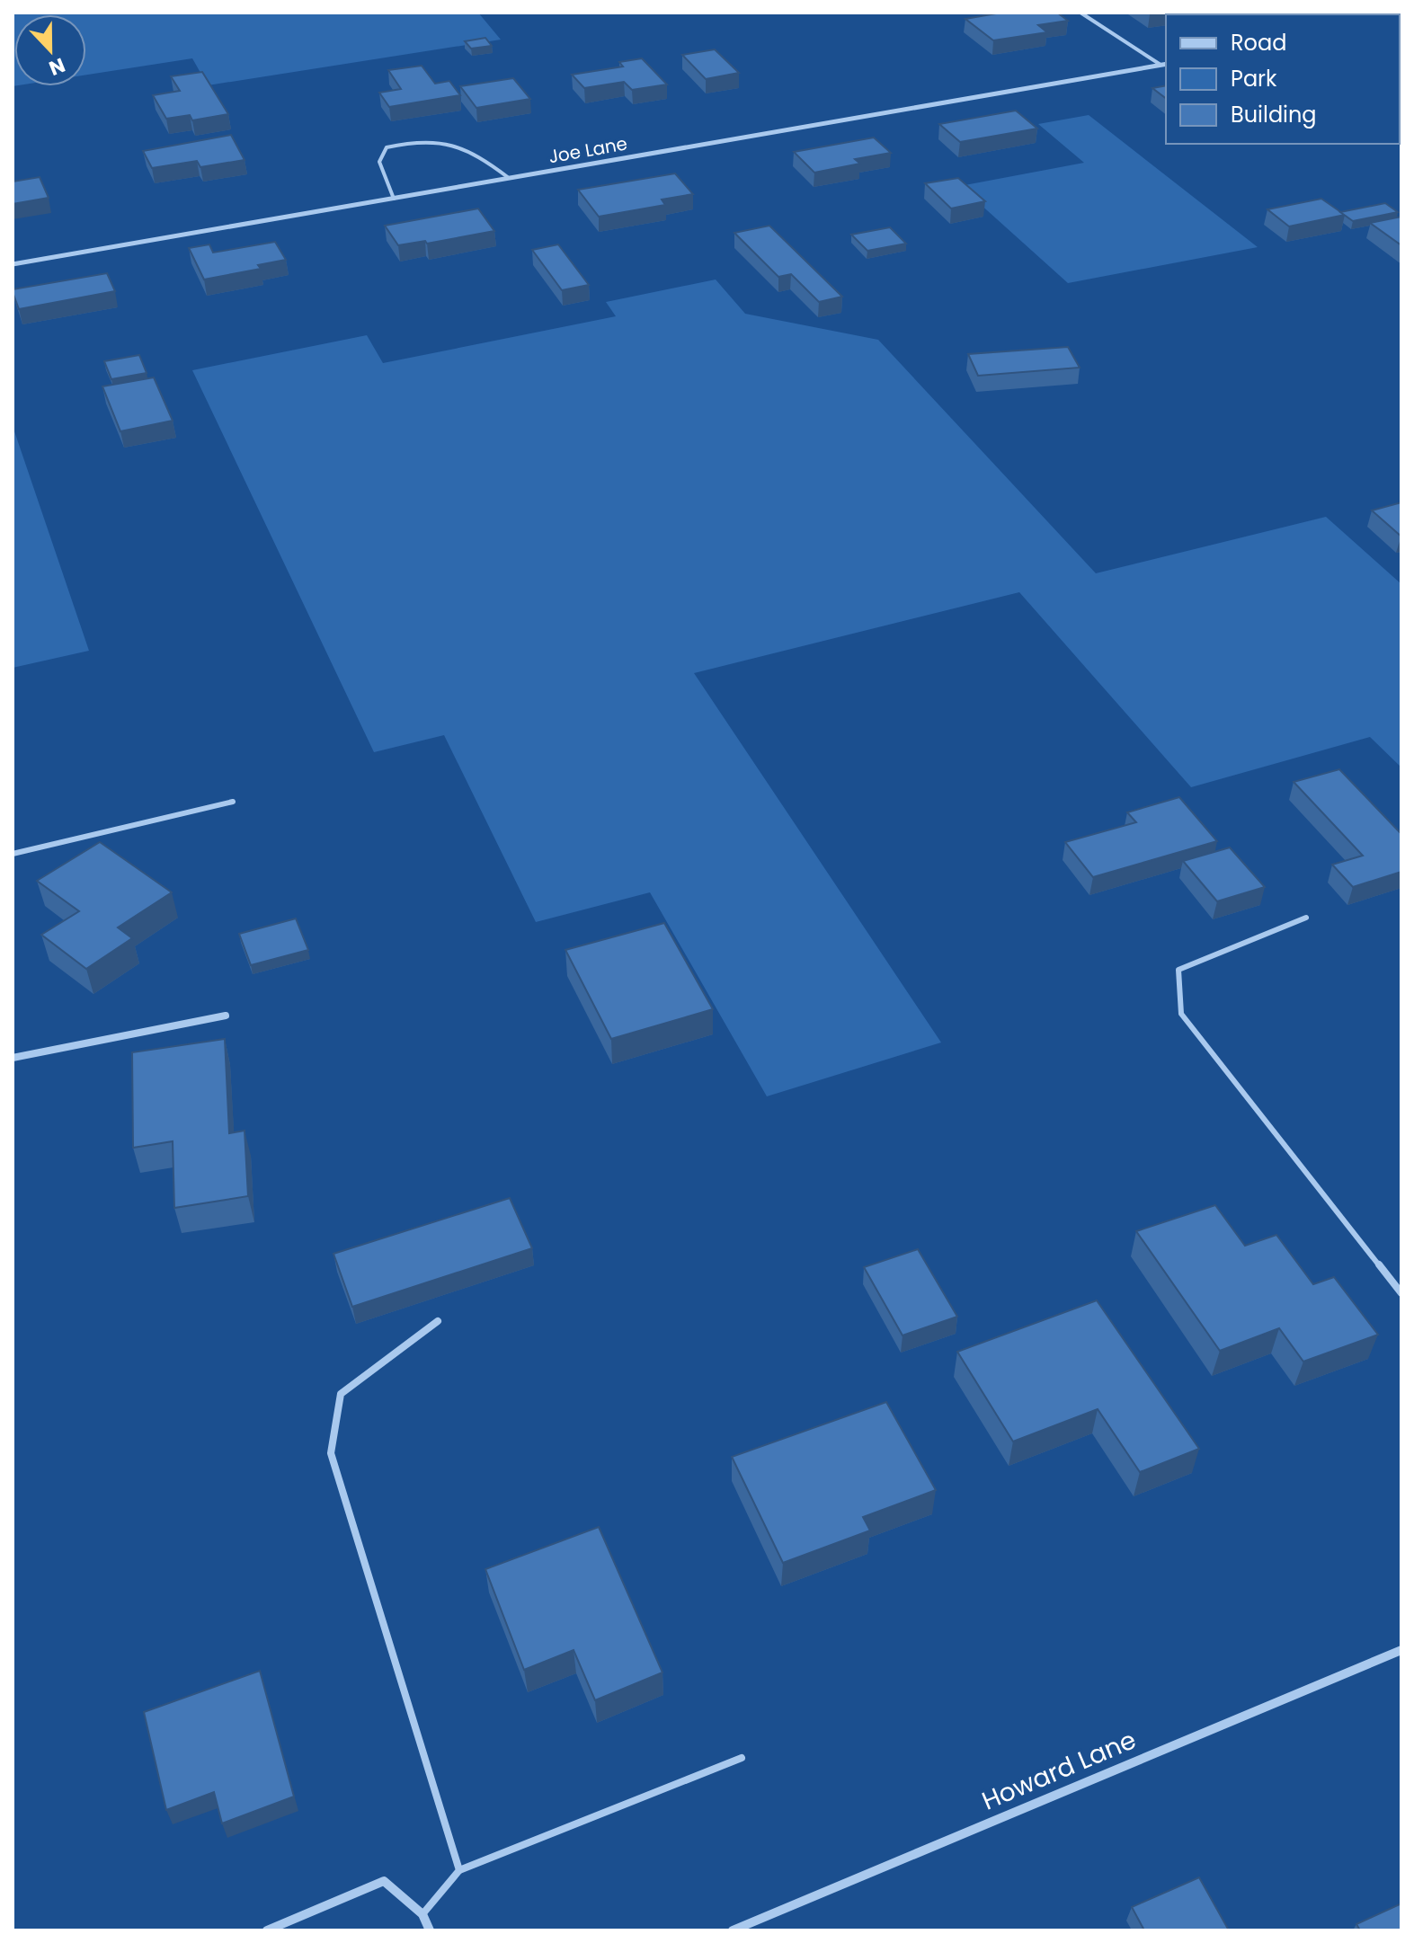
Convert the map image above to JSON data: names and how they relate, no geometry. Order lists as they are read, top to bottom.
{
  "streets": {
    "street": ["Joe Lane", "Howard Lane"]
  },
  "legend": ["Road", "Park", "Building"],
  "north": "bottom"
}
